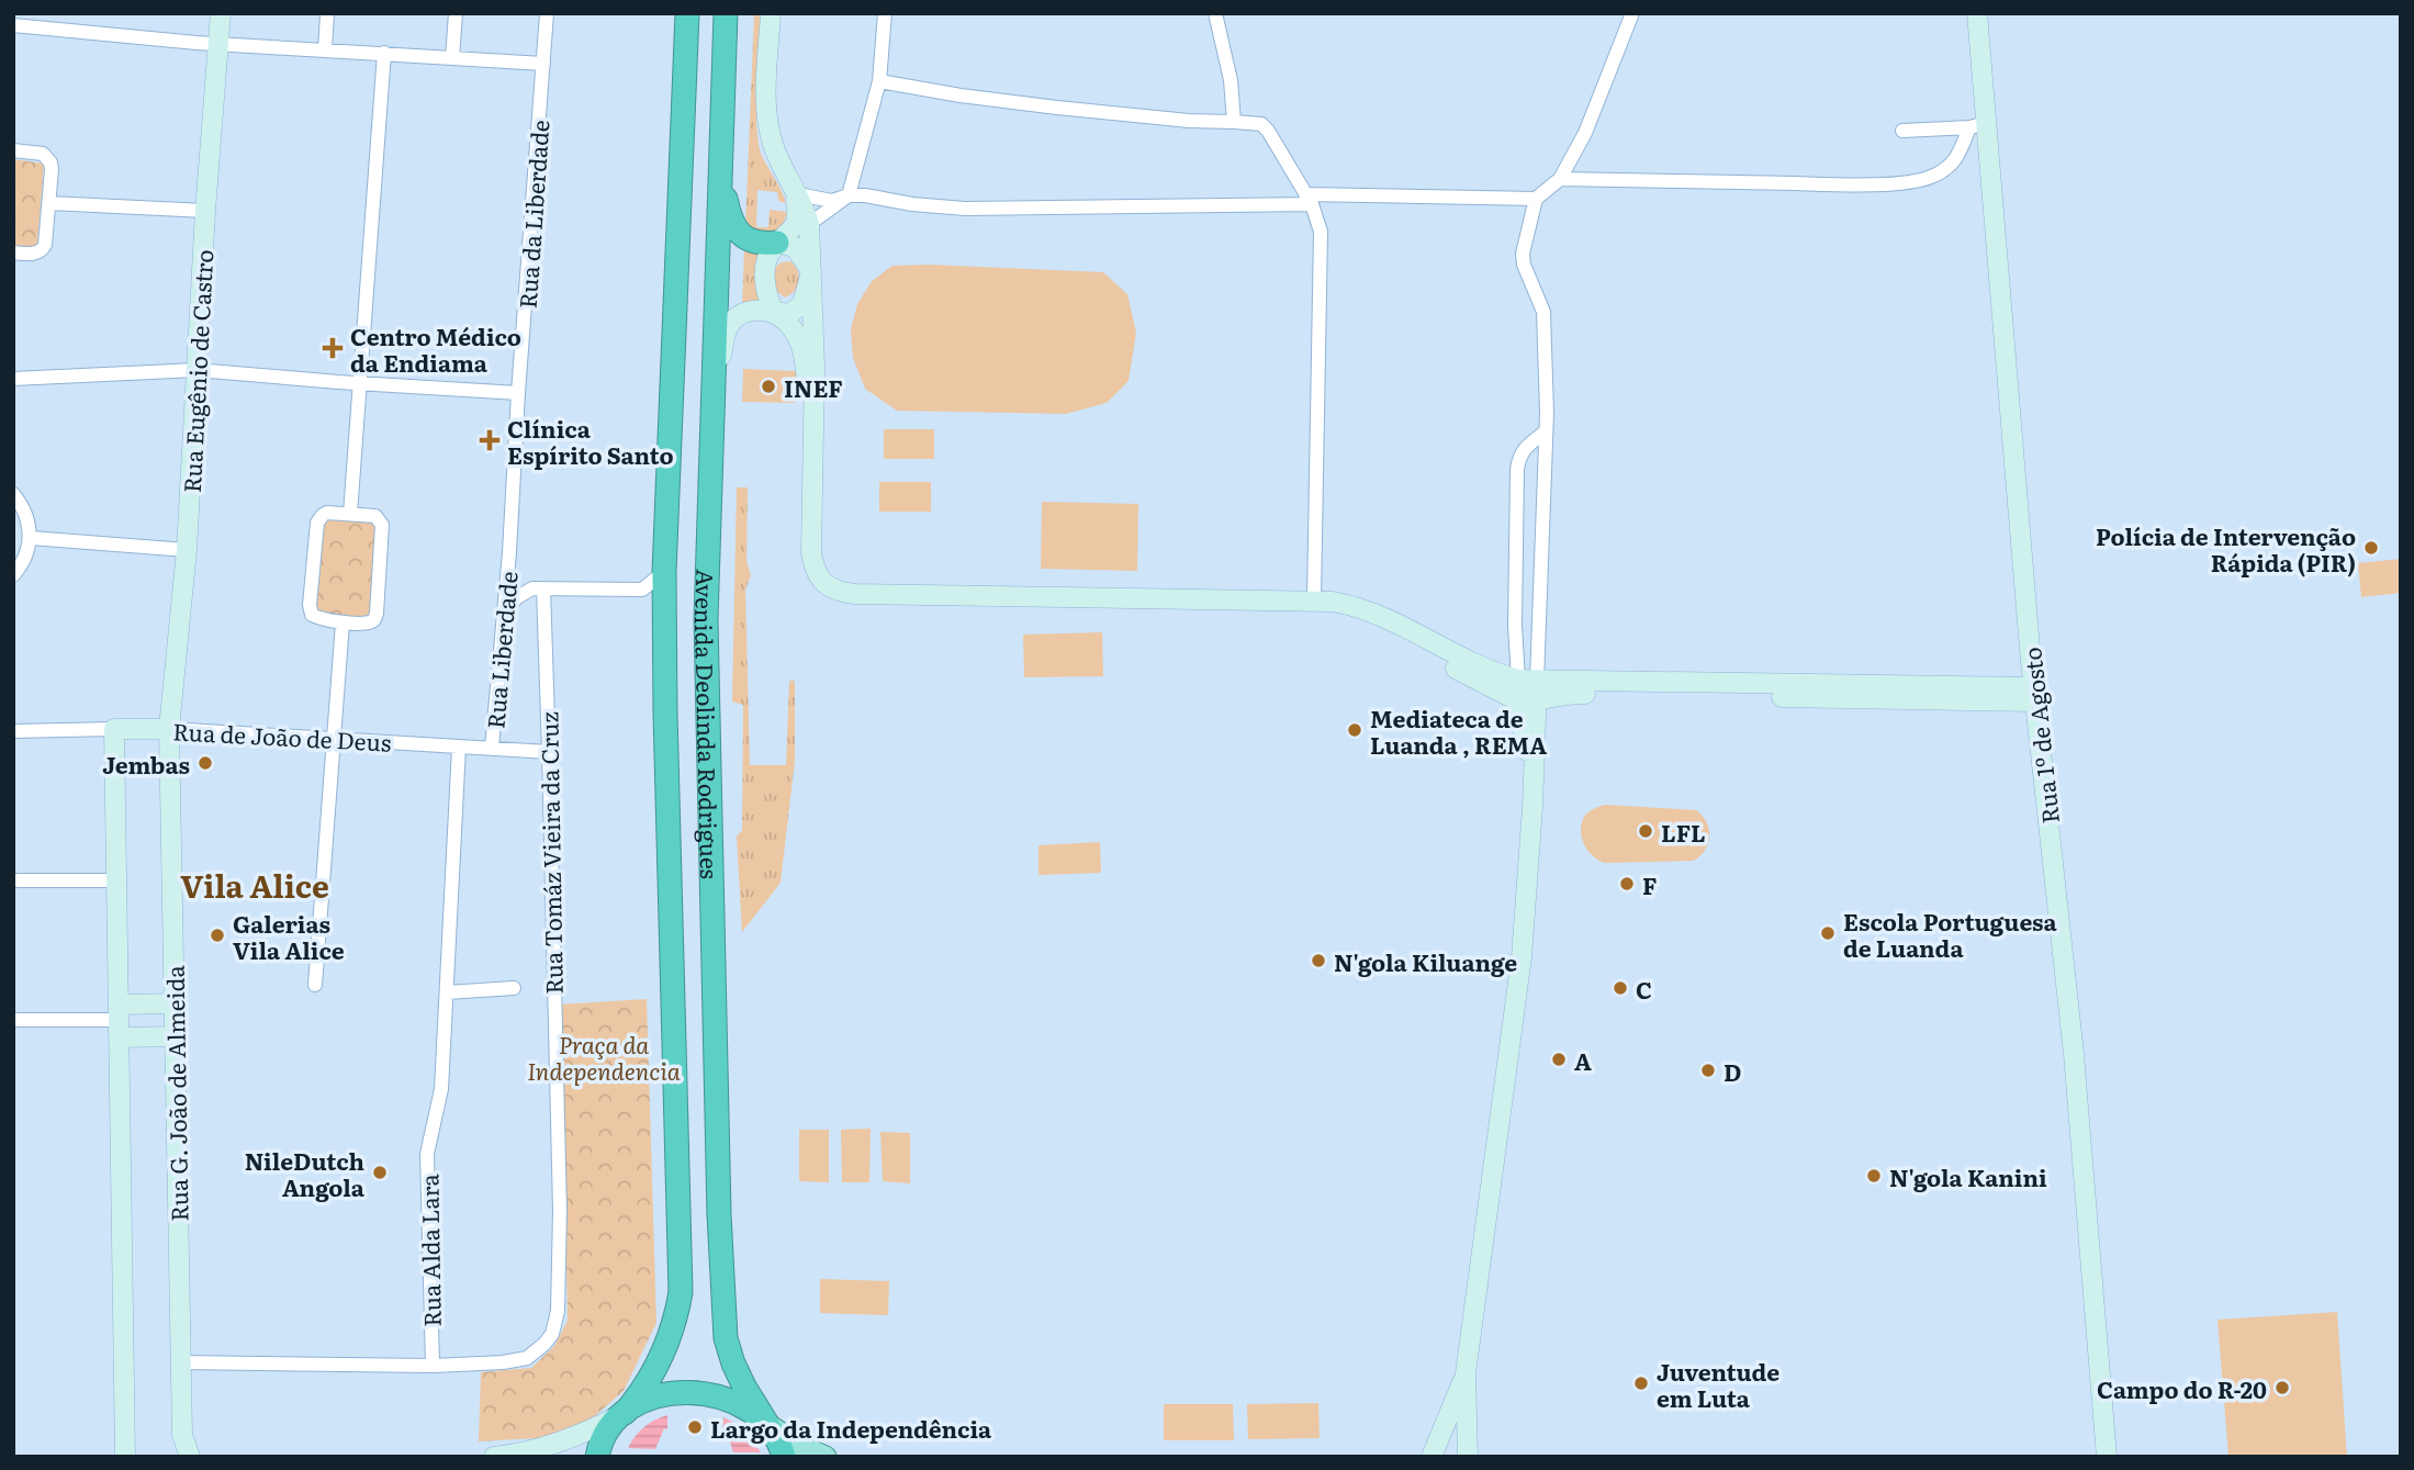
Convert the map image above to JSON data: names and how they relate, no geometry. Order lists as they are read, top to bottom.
{
  "streets": {
    "highway": ["Avenida Deolinda Rodrigues"],
    "street": [
      "Rua da Liberdade",
      "Rua Eugênio de Castro",
      "Rua Liberdade",
      "Rua de João de Deus",
      "Rua 1º de Agosto",
      "Rua Tomáz Vieira da Cruz",
      "Rua G. João de Almeida",
      "Rua Alda Lara"
    ]
  },
  "crossings": [
    ["Rua da Liberdade", "Rua Liberdade"],
    ["Rua Eugênio de Castro", "Rua de João de Deus"],
    ["Rua Eugênio de Castro", "Rua G. João de Almeida"],
    ["Rua Liberdade", "Rua de João de Deus"],
    ["Rua de João de Deus", "Rua Tomáz Vieira da Cruz"],
    ["Rua de João de Deus", "Rua G. João de Almeida"],
    ["Rua de João de Deus", "Rua Alda Lara"],
    ["Rua Tomáz Vieira da Cruz", "Rua G. João de Almeida"],
    ["Rua Tomáz Vieira da Cruz", "Rua Alda Lara"]
  ],
  "districts": ["Vila Alice"],
  "parks": ["Praça da Independencia"],
  "places": {
    "health": ["Centro Médico da Endiama", "Clínica Espírito Santo"],
    "other": [
      "INEF",
      "Polícia de Intervenção Rápida (PIR)",
      "Mediateca de Luanda , REMA",
      "Jembas",
      "LFL",
      "F",
      "Escola Portuguesa de Luanda",
      "Galerias Vila Alice",
      "N'gola Kiluange",
      "C",
      "A",
      "D",
      "NileDutch Angola",
      "N'gola Kanini",
      "Juventude em Luta",
      "Campo do R-20",
      "Largo da Independência"
    ]
  }
}
